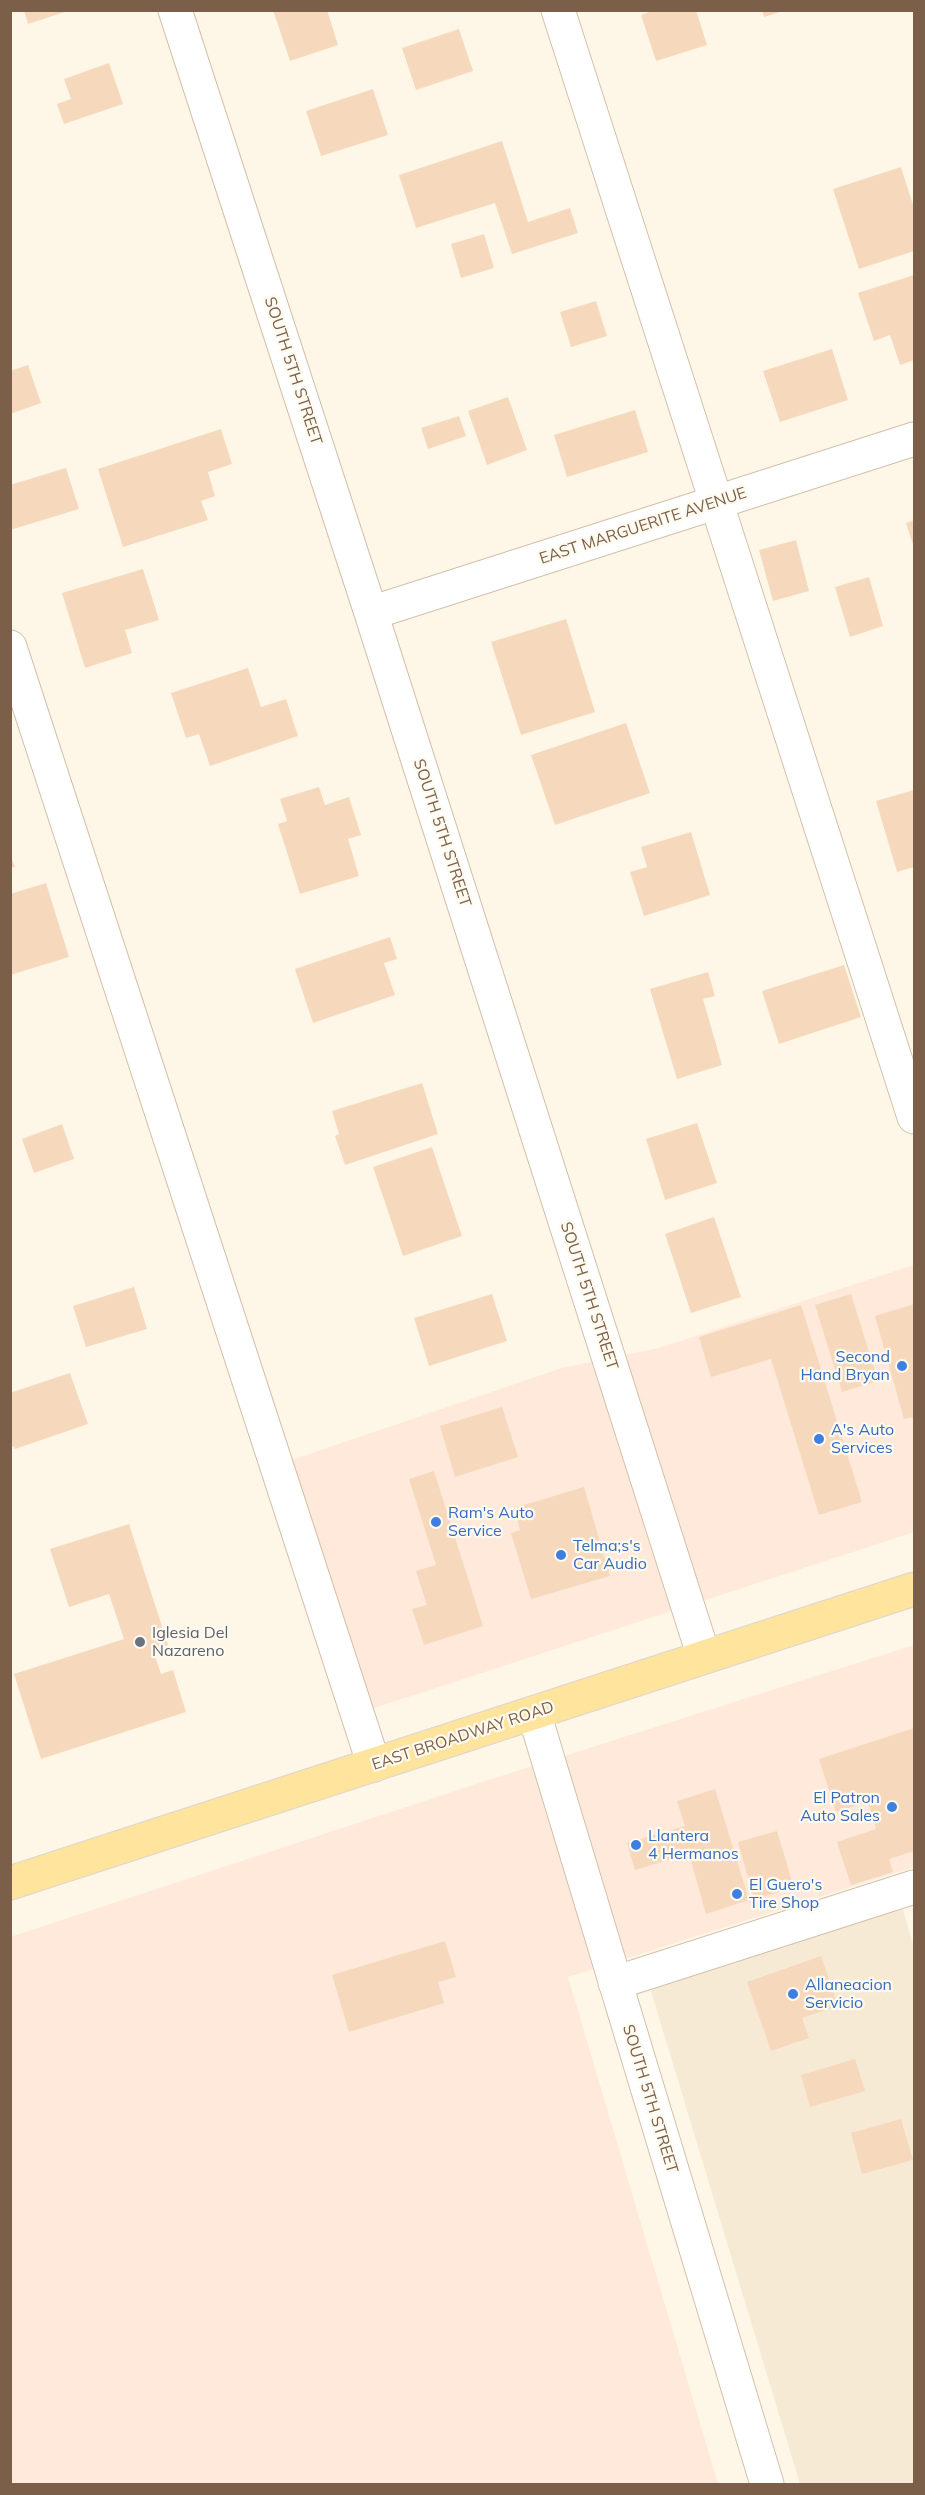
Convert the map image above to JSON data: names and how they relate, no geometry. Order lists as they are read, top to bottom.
{
  "streets": {
    "main road": ["EAST BROADWAY ROAD"],
    "street": ["SOUTH 5TH STREET", "EAST MARGUERITE AVENUE"]
  },
  "crossings": [
    ["SOUTH 5TH STREET", "EAST MARGUERITE AVENUE"],
    ["SOUTH 5TH STREET", "EAST BROADWAY ROAD"]
  ],
  "places": [
    "Second Hand Bryan",
    "A's Auto Services",
    "Ram's Auto Service",
    "Telma;s's Car Audio",
    "Iglesia Del Nazareno",
    "El Patron Auto Sales",
    "Llantera 4 Hermanos",
    "El Guero's Tire Shop",
    "Allaneacion Servicio"
  ]
}
